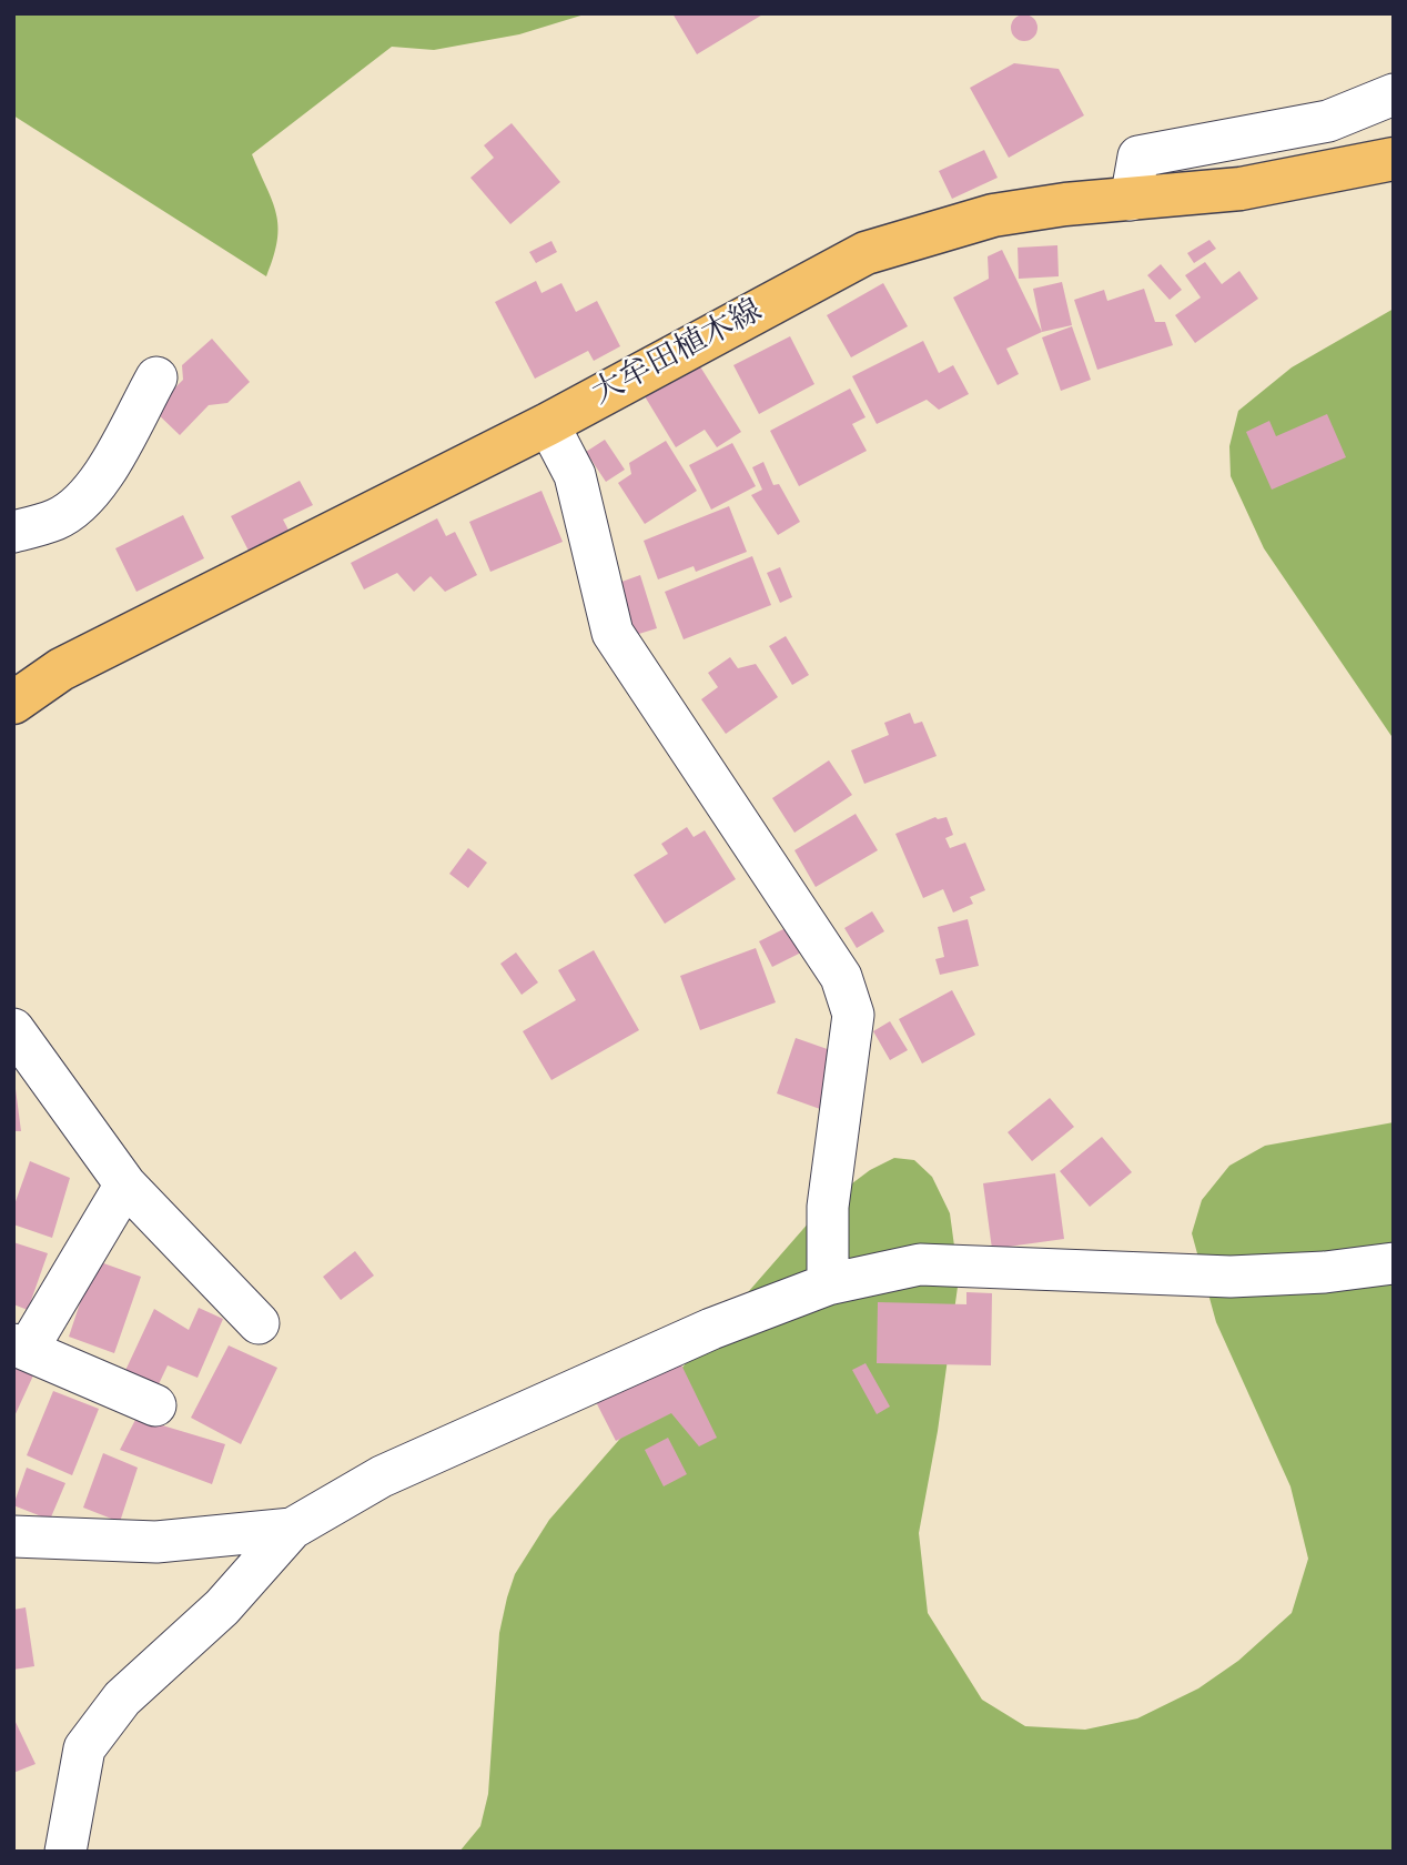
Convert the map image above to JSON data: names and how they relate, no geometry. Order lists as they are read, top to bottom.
{
  "streets": {
    "main road": ["大牟田植木線"]
  }
}
